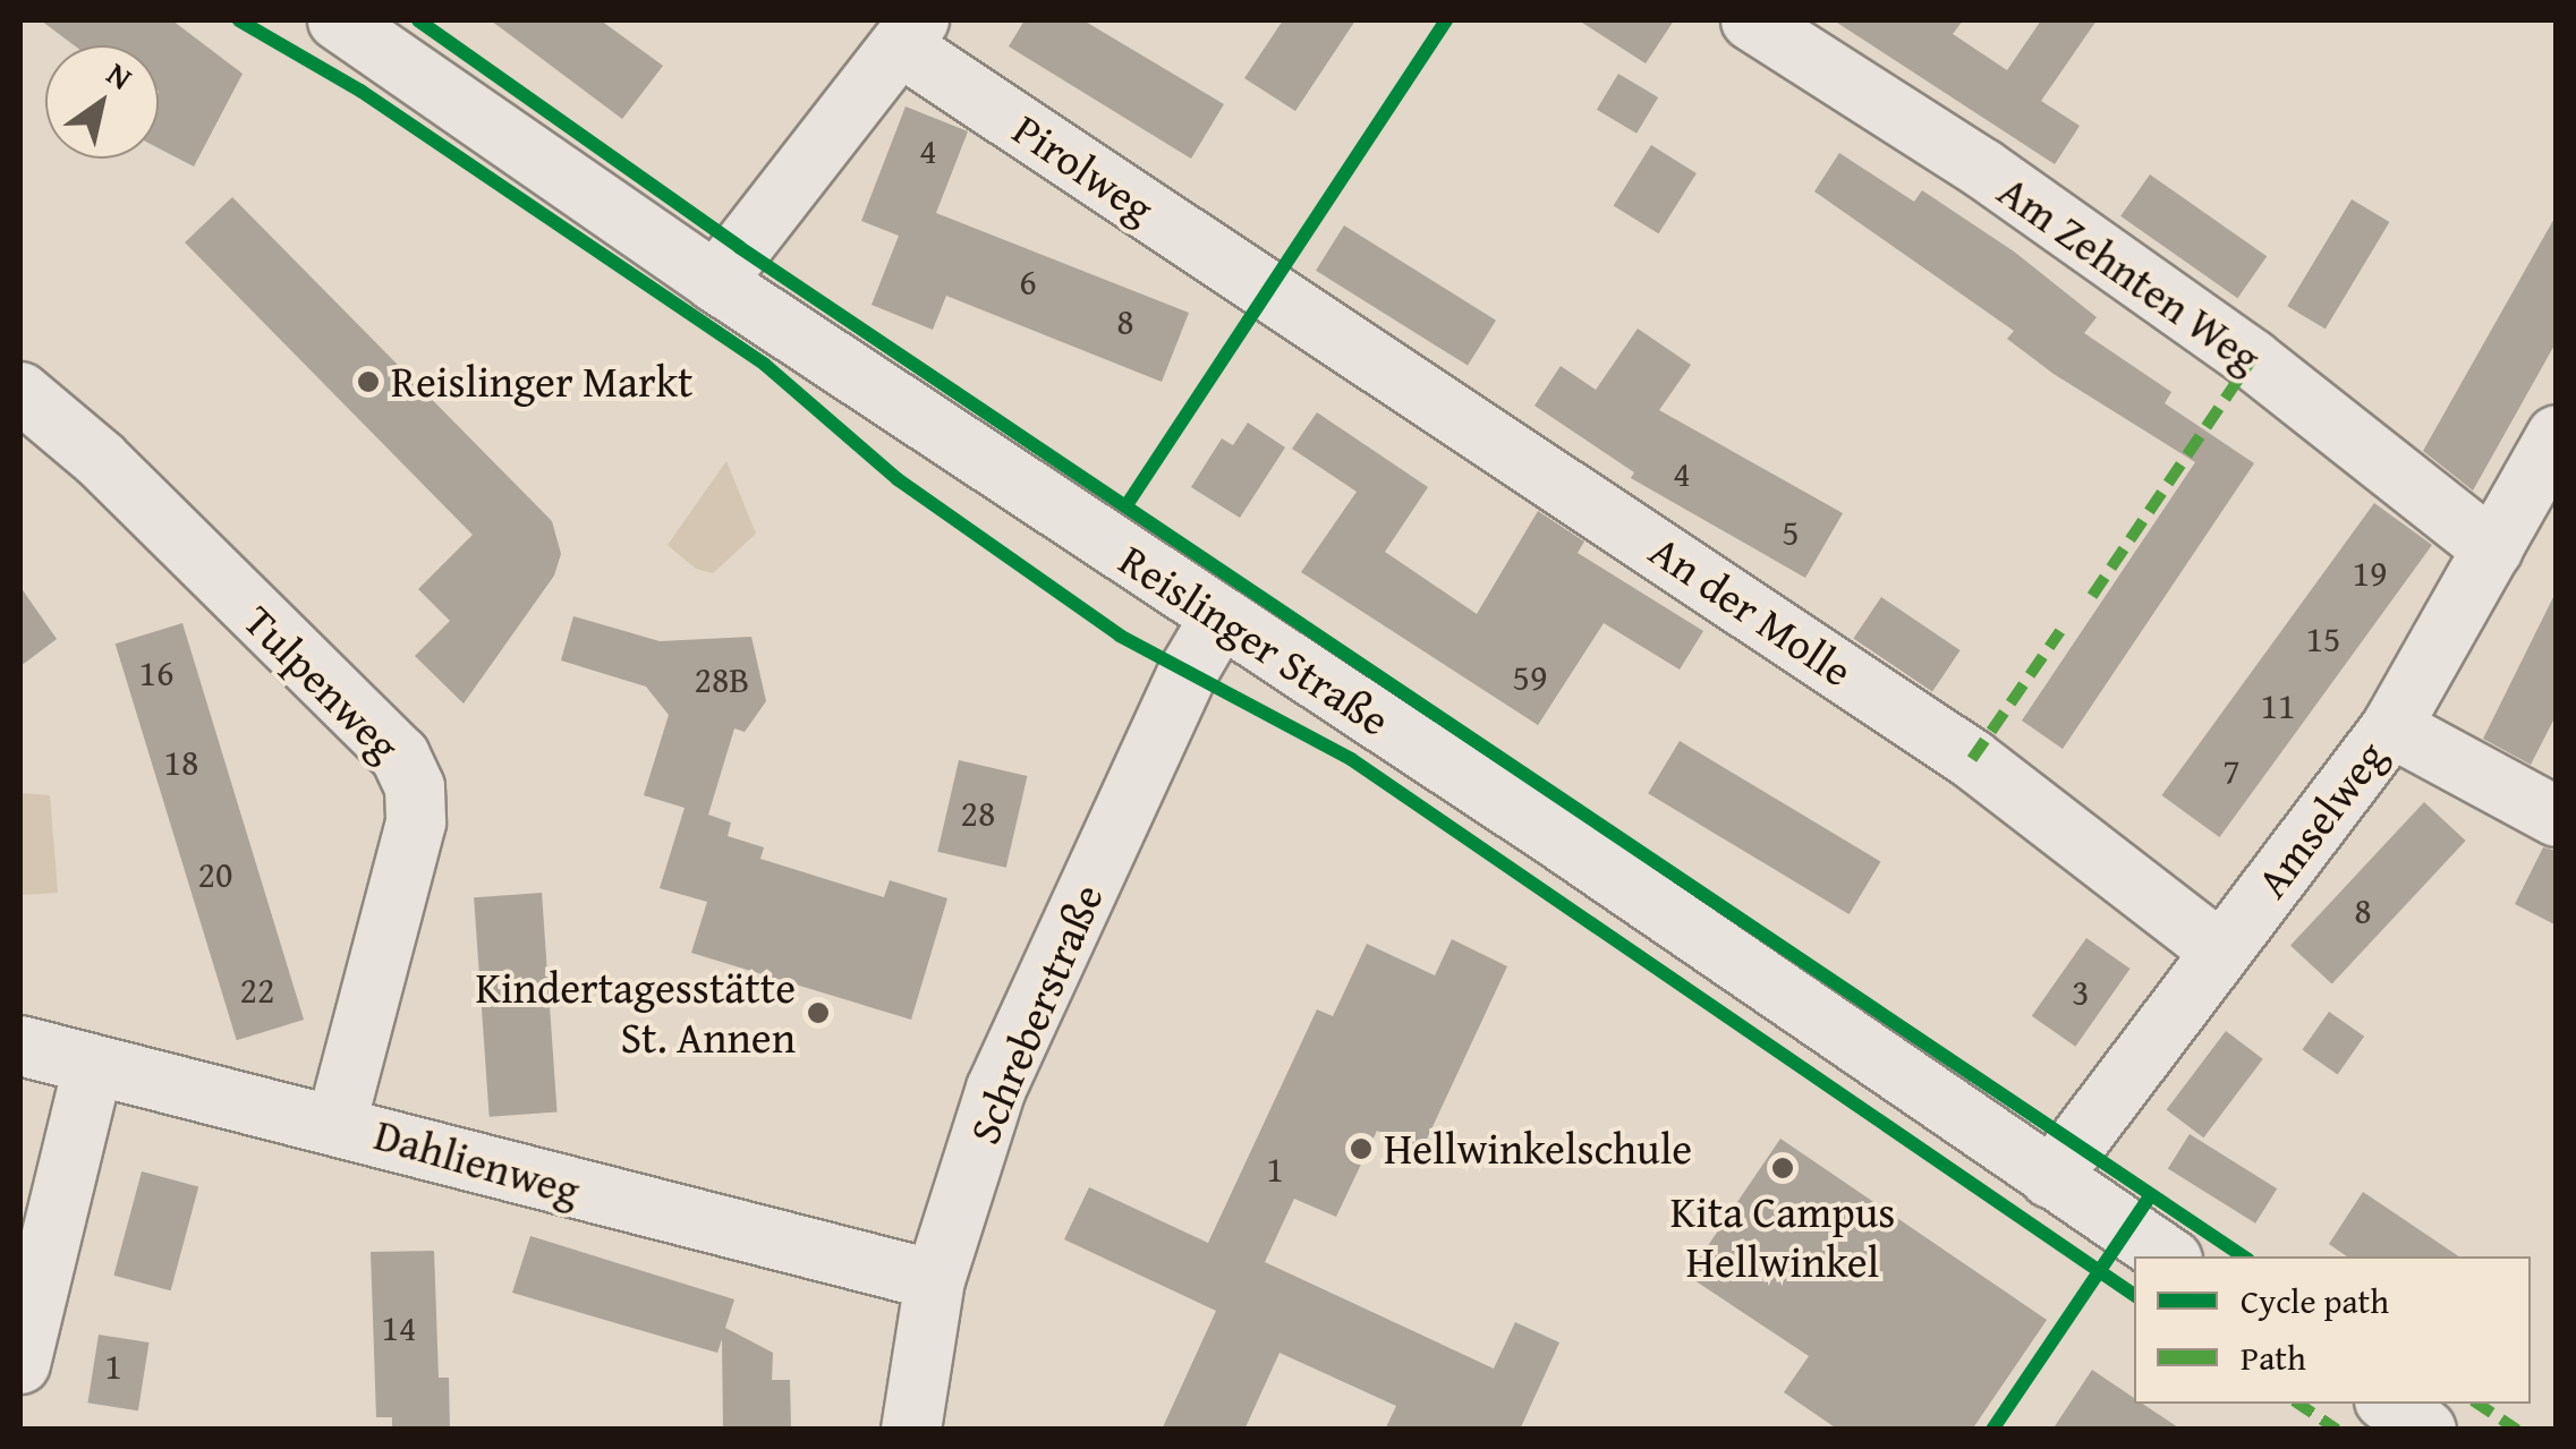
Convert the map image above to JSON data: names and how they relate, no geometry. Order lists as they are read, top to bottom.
{
  "streets": {
    "street": [
      "Pirolweg",
      "Am Zehnten Weg",
      "An der Molle",
      "Reislinger Straße",
      "Tulpenweg",
      "Amselweg",
      "Schreberstraße",
      "Dahlienweg"
    ]
  },
  "crossings": [
    ["Pirolweg", "An der Molle"],
    ["Pirolweg", "Reislinger Straße"],
    ["Am Zehnten Weg", "Amselweg"],
    ["An der Molle", "Amselweg"],
    ["Reislinger Straße", "Amselweg"],
    ["Reislinger Straße", "Schreberstraße"],
    ["Tulpenweg", "Dahlienweg"],
    ["Schreberstraße", "Dahlienweg"]
  ],
  "places": [
    "Reislinger Markt",
    "Kindertagesstätte St. Annen",
    "Hellwinkelschule",
    "Kita Campus Hellwinkel"
  ],
  "house_numbers": [
    "4",
    "6",
    "8",
    "4",
    "5",
    "19",
    "15",
    "16",
    "59",
    "28B",
    "11",
    "18",
    "7",
    "28",
    "20",
    "8",
    "22",
    "3",
    "1",
    "14",
    "1"
  ],
  "legend": ["Cycle path", "Path"],
  "north": "top right"
}
